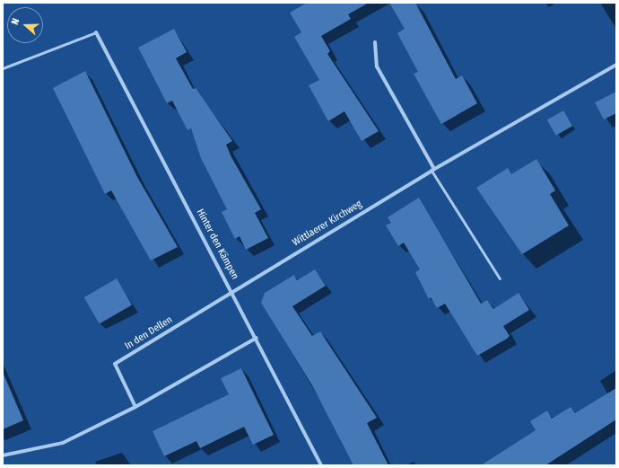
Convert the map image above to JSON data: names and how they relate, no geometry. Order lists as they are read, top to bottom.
{
  "streets": {
    "street": ["Wittlaerer Kirchweg", "Hinter den Kämpen", "In den Dellen"]
  },
  "crossings": [
    ["Wittlaerer Kirchweg", "Hinter den Kämpen"],
    ["Wittlaerer Kirchweg", "In den Dellen"],
    ["Hinter den Kämpen", "In den Dellen"]
  ],
  "north": "left"
}
